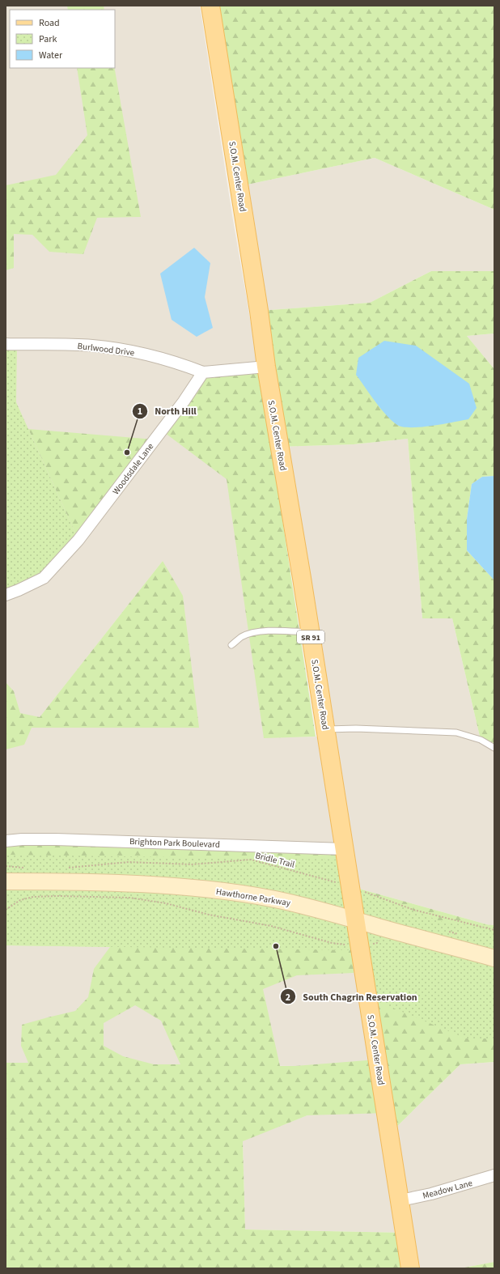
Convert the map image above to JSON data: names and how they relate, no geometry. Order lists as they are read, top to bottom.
{
  "streets": {
    "main road": ["S.O.M. Center Road", "SR 91"],
    "street": [
      "Burlwood Drive",
      "Woodsdale Lane",
      "Brighton Park Boulevard",
      "Hawthorne Parkway",
      "Meadow Lane"
    ],
    "path": ["Bridle Trail"]
  },
  "crossings": [
    ["S.O.M. Center Road", "Brighton Park Boulevard"],
    ["S.O.M. Center Road", "Bridle Trail"],
    ["S.O.M. Center Road", "Hawthorne Parkway"],
    ["S.O.M. Center Road", "Meadow Lane"],
    ["Burlwood Drive", "Woodsdale Lane"]
  ],
  "places": ["North Hill", "South Chagrin Reservation"],
  "legend": ["Road", "Park", "Water"]
}
